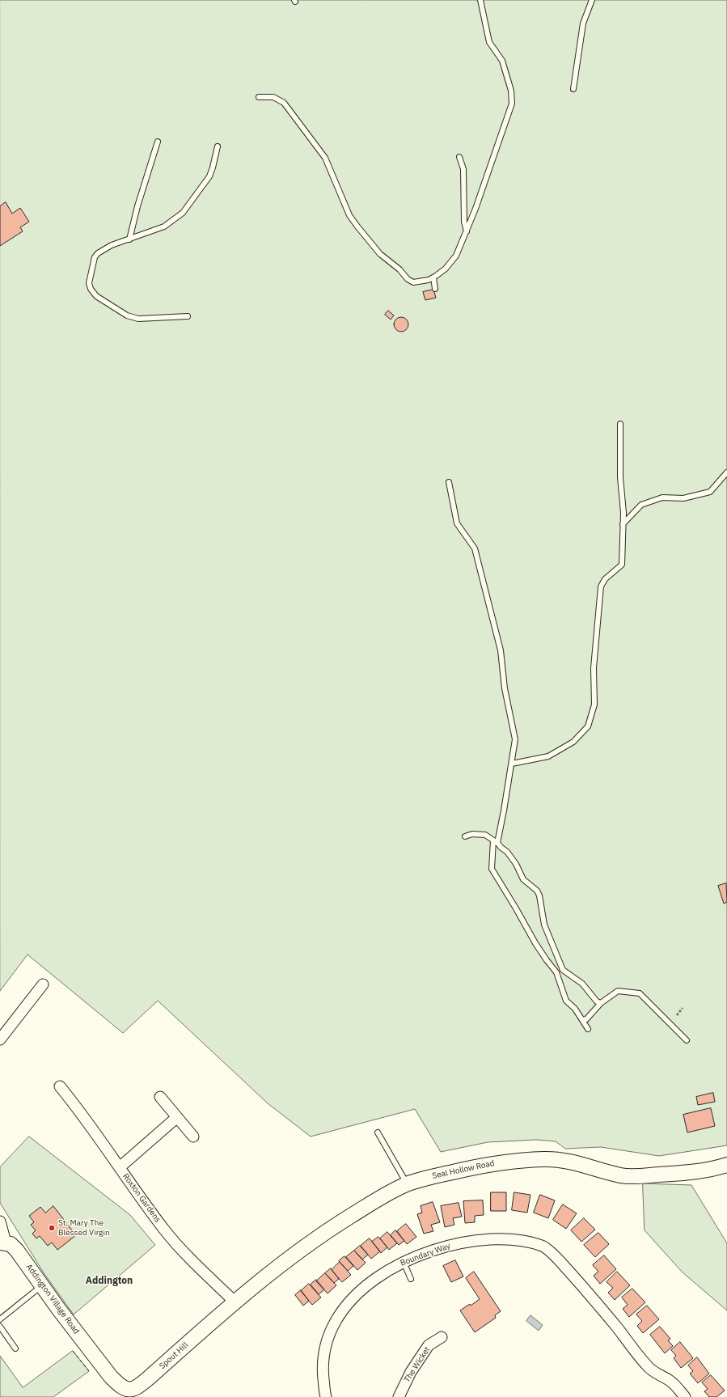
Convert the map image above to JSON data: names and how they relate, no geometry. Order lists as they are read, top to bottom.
{
  "streets": {
    "main road": ["Seal Hollow Road", "Addington Village Road", "Spout Hill"],
    "street": ["Roxton Gardens", "Boundary Way", "The Wicket"]
  },
  "crossings": [
    ["Seal Hollow Road", "Roxton Gardens"],
    ["Seal Hollow Road", "Spout Hill"],
    ["Roxton Gardens", "Spout Hill"],
    ["Addington Village Road", "Spout Hill"]
  ],
  "districts": ["Addington"],
  "places": ["St. Mary The Blessed Virgin"]
}
